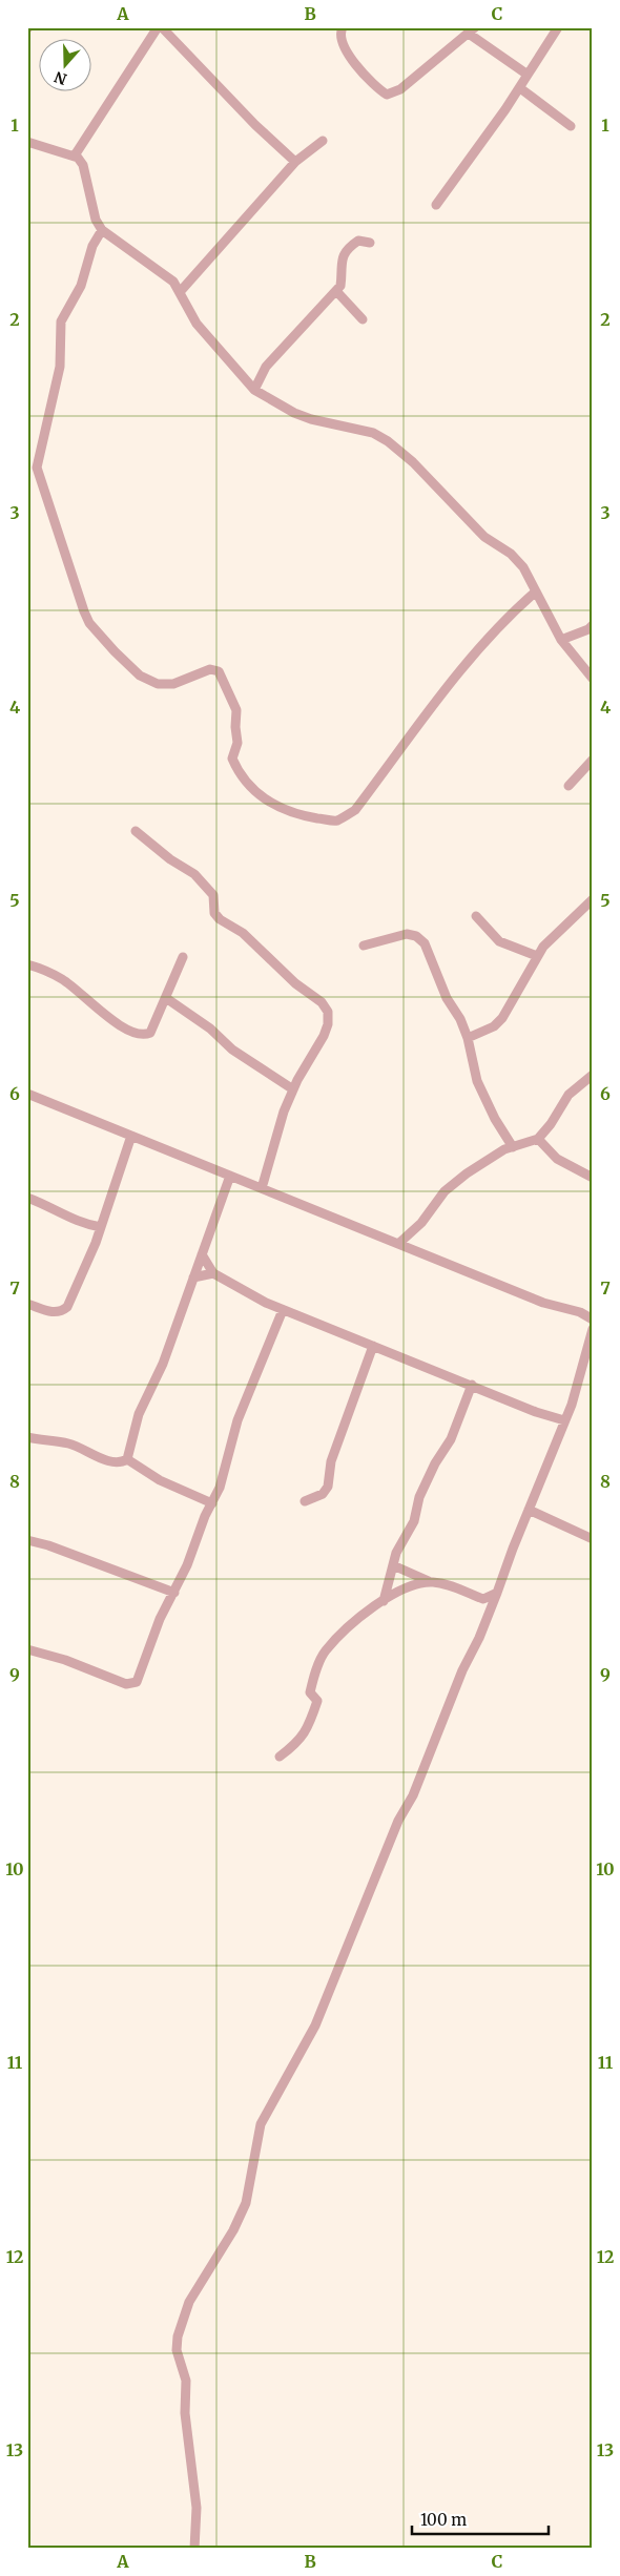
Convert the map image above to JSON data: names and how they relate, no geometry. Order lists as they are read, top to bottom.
{
  "scale_bar": "100 m",
  "north": "bottom",
  "grid": {
    "columns": ["A", "B", "C"],
    "rows": [
      "1",
      "2",
      "3",
      "4",
      "5",
      "6",
      "7",
      "8",
      "9",
      "10",
      "11",
      "12",
      "13"
    ]
  }
}
